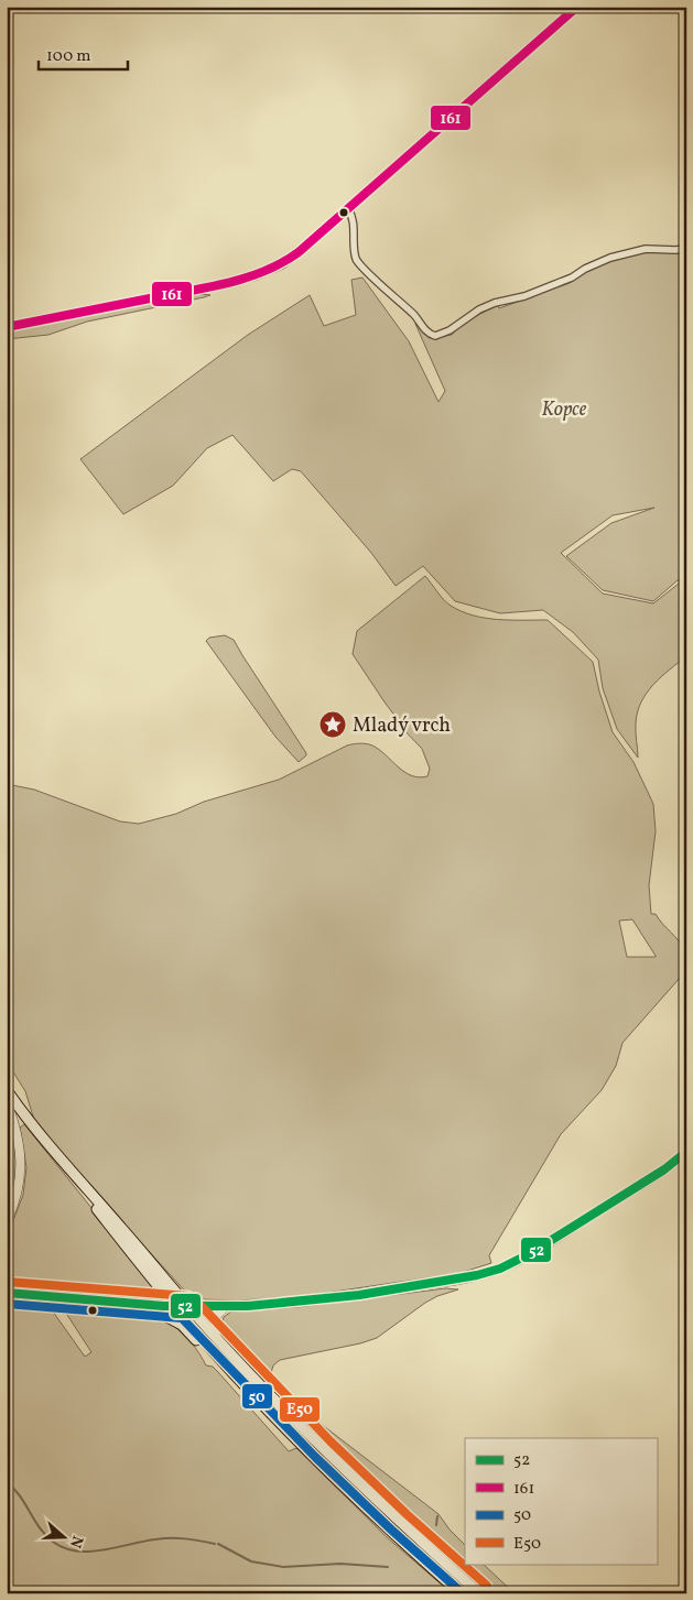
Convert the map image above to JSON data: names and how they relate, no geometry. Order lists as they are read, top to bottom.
{
  "parks": ["Kopce"],
  "places": {
    "place": ["Mladý vrch"]
  },
  "lines": [
    "transit line 161",
    "transit line 52",
    "transit line E50",
    "transit line 50"
  ],
  "legend": [
    "52",
    "161",
    "50",
    "E50"
  ],
  "scale_bar": "100 m",
  "north": "right"
}
